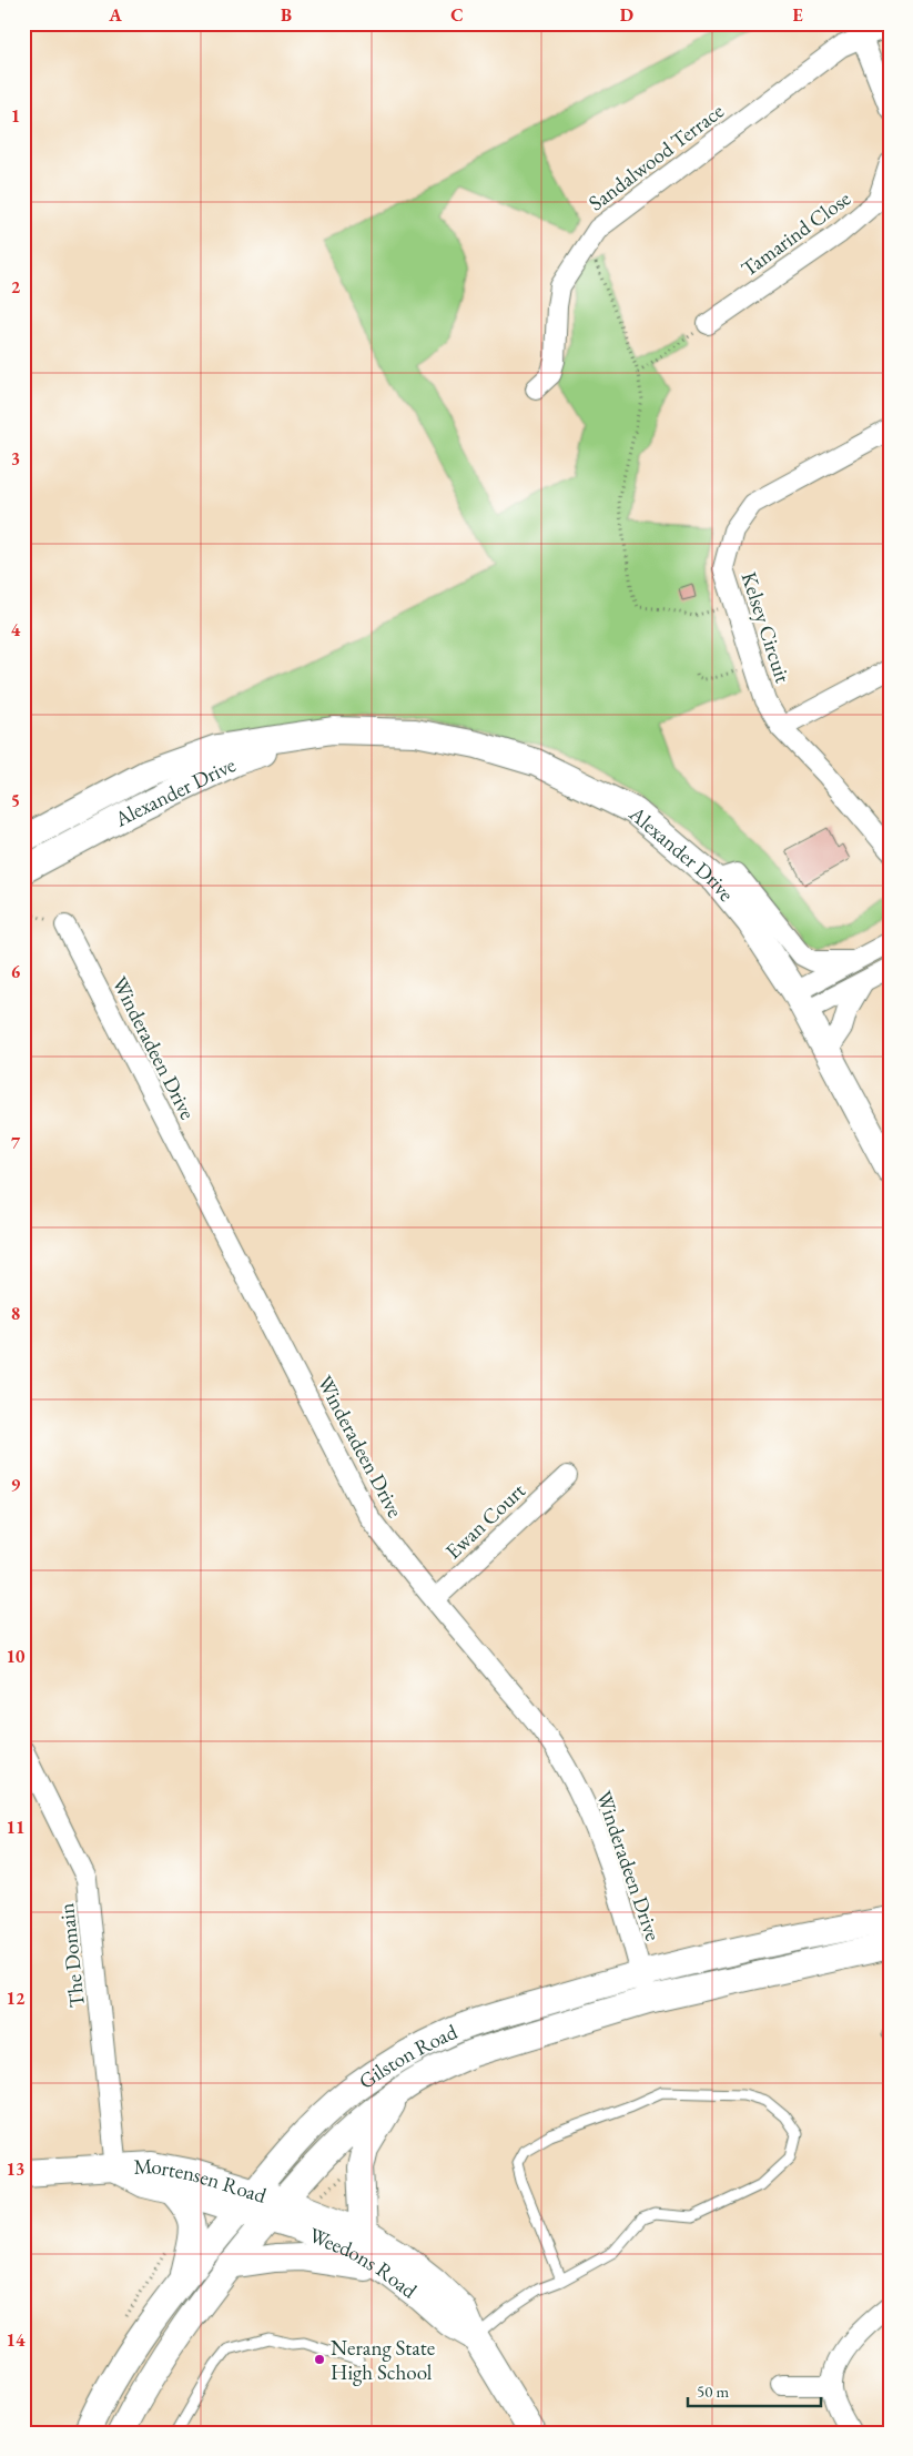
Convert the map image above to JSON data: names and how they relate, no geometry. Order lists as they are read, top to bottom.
{
  "streets": {
    "main road": [
      "Alexander Drive",
      "Gilston Road",
      "Mortensen Road",
      "Weedons Road"
    ],
    "street": [
      "Sandalwood Terrace",
      "Tamarind Close",
      "Kelsey Circuit",
      "Winderadeen Drive",
      "Ewan Court",
      "The Domain"
    ]
  },
  "crossings": [
    ["Winderadeen Drive", "Ewan Court"],
    ["Winderadeen Drive", "Gilston Road"],
    ["The Domain", "Mortensen Road"],
    ["Gilston Road", "Mortensen Road"],
    ["Gilston Road", "Weedons Road"],
    ["Mortensen Road", "Weedons Road"]
  ],
  "places": ["Nerang State High School"],
  "scale_bar": "50 m",
  "grid": {
    "columns": [
      "A",
      "B",
      "C",
      "D",
      "E"
    ],
    "rows": [
      "1",
      "2",
      "3",
      "4",
      "5",
      "6",
      "7",
      "8",
      "9",
      "10",
      "11",
      "12",
      "13",
      "14"
    ]
  }
}
